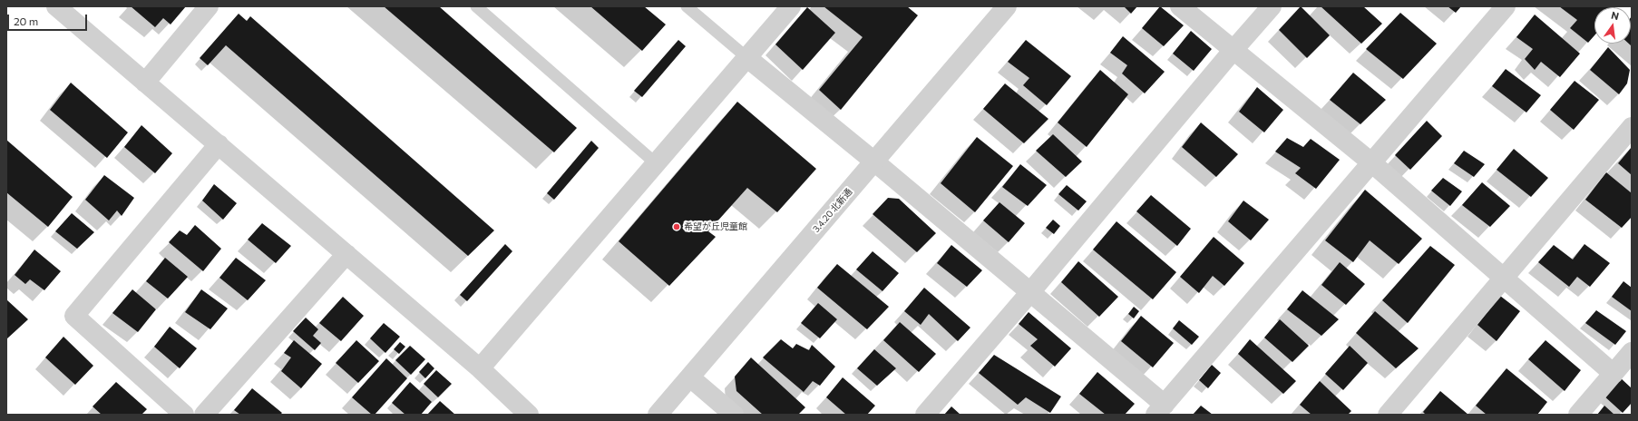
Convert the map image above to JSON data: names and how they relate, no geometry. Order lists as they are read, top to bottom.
{
  "streets": {
    "street": ["3.4.20 北新通"]
  },
  "places": ["希望が丘児童館"],
  "scale_bar": "20 m",
  "north": "top"
}
